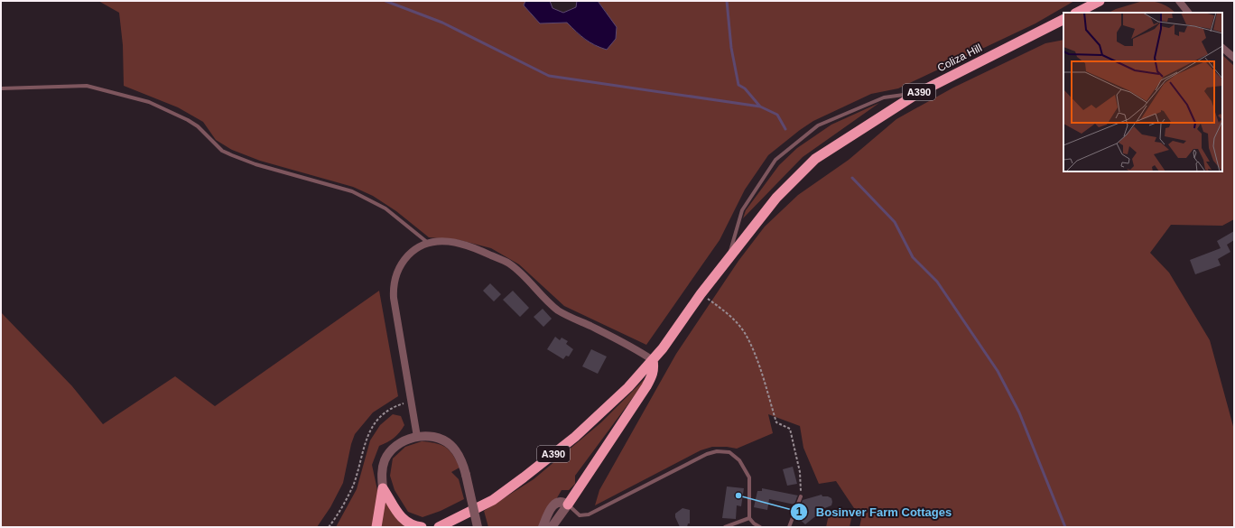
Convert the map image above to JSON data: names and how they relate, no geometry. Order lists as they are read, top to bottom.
{
  "streets": {
    "highway": ["Coliza Hill", "A390"]
  },
  "crossings": [
    ["Coliza Hill", "A390"]
  ],
  "places": ["Bosinver Farm Cottages"]
}
